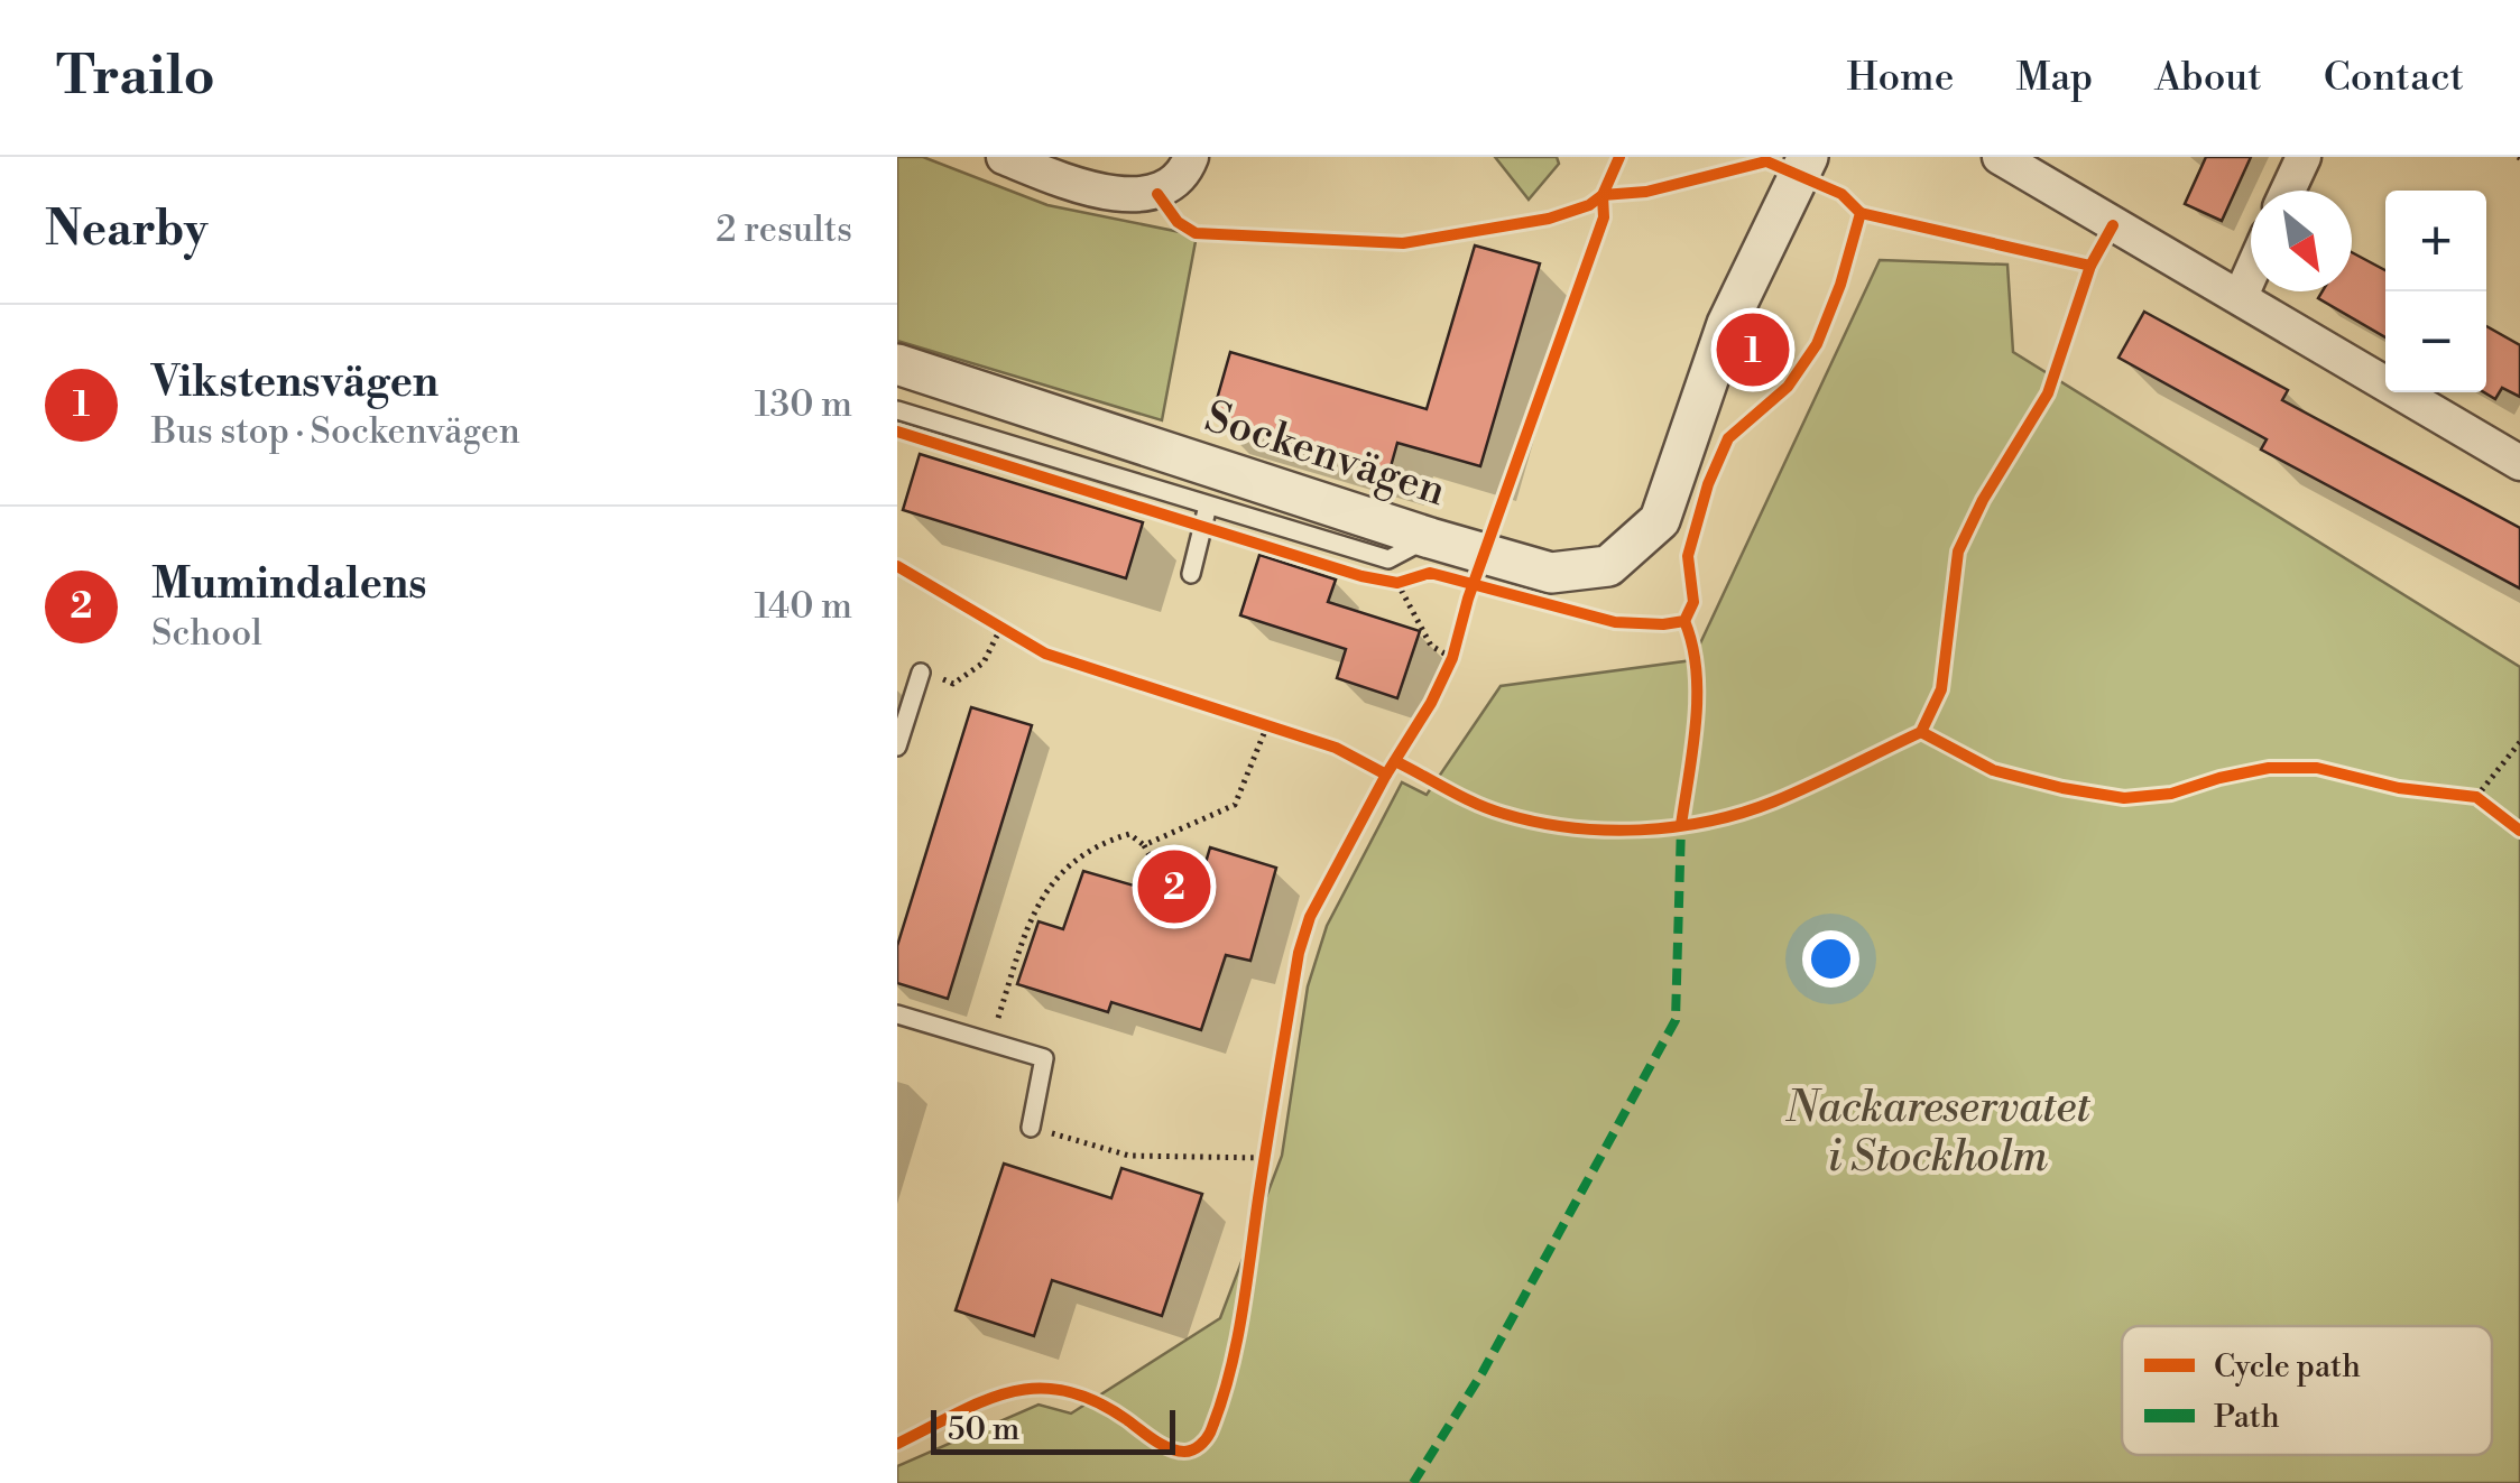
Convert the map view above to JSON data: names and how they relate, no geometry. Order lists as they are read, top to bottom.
{
  "streets": {
    "street": ["Sockenvägen"]
  },
  "parks": ["Nackareservatet i Stockholm"],
  "legend": ["Cycle path", "Path"],
  "scale_bar": "50 m",
  "north": "bottom right",
  "page": {
    "header": "Trailo",
    "nav": [
      "Home",
      "Map",
      "About",
      "Contact"
    ],
    "heading": ["Nearby", "2 results"],
    "map_buttons": ["+", "−"],
    "list": [
      {
        "mark": "1",
        "name": "Vikstensvägen",
        "note": "Bus stop · Sockenvägen",
        "value": "130 m"
      },
      {
        "mark": "2",
        "name": "Mumindalens",
        "note": "School",
        "value": "140 m"
      }
    ],
    "pins": ["1", "2"],
    "scale": "50 m"
  }
}
